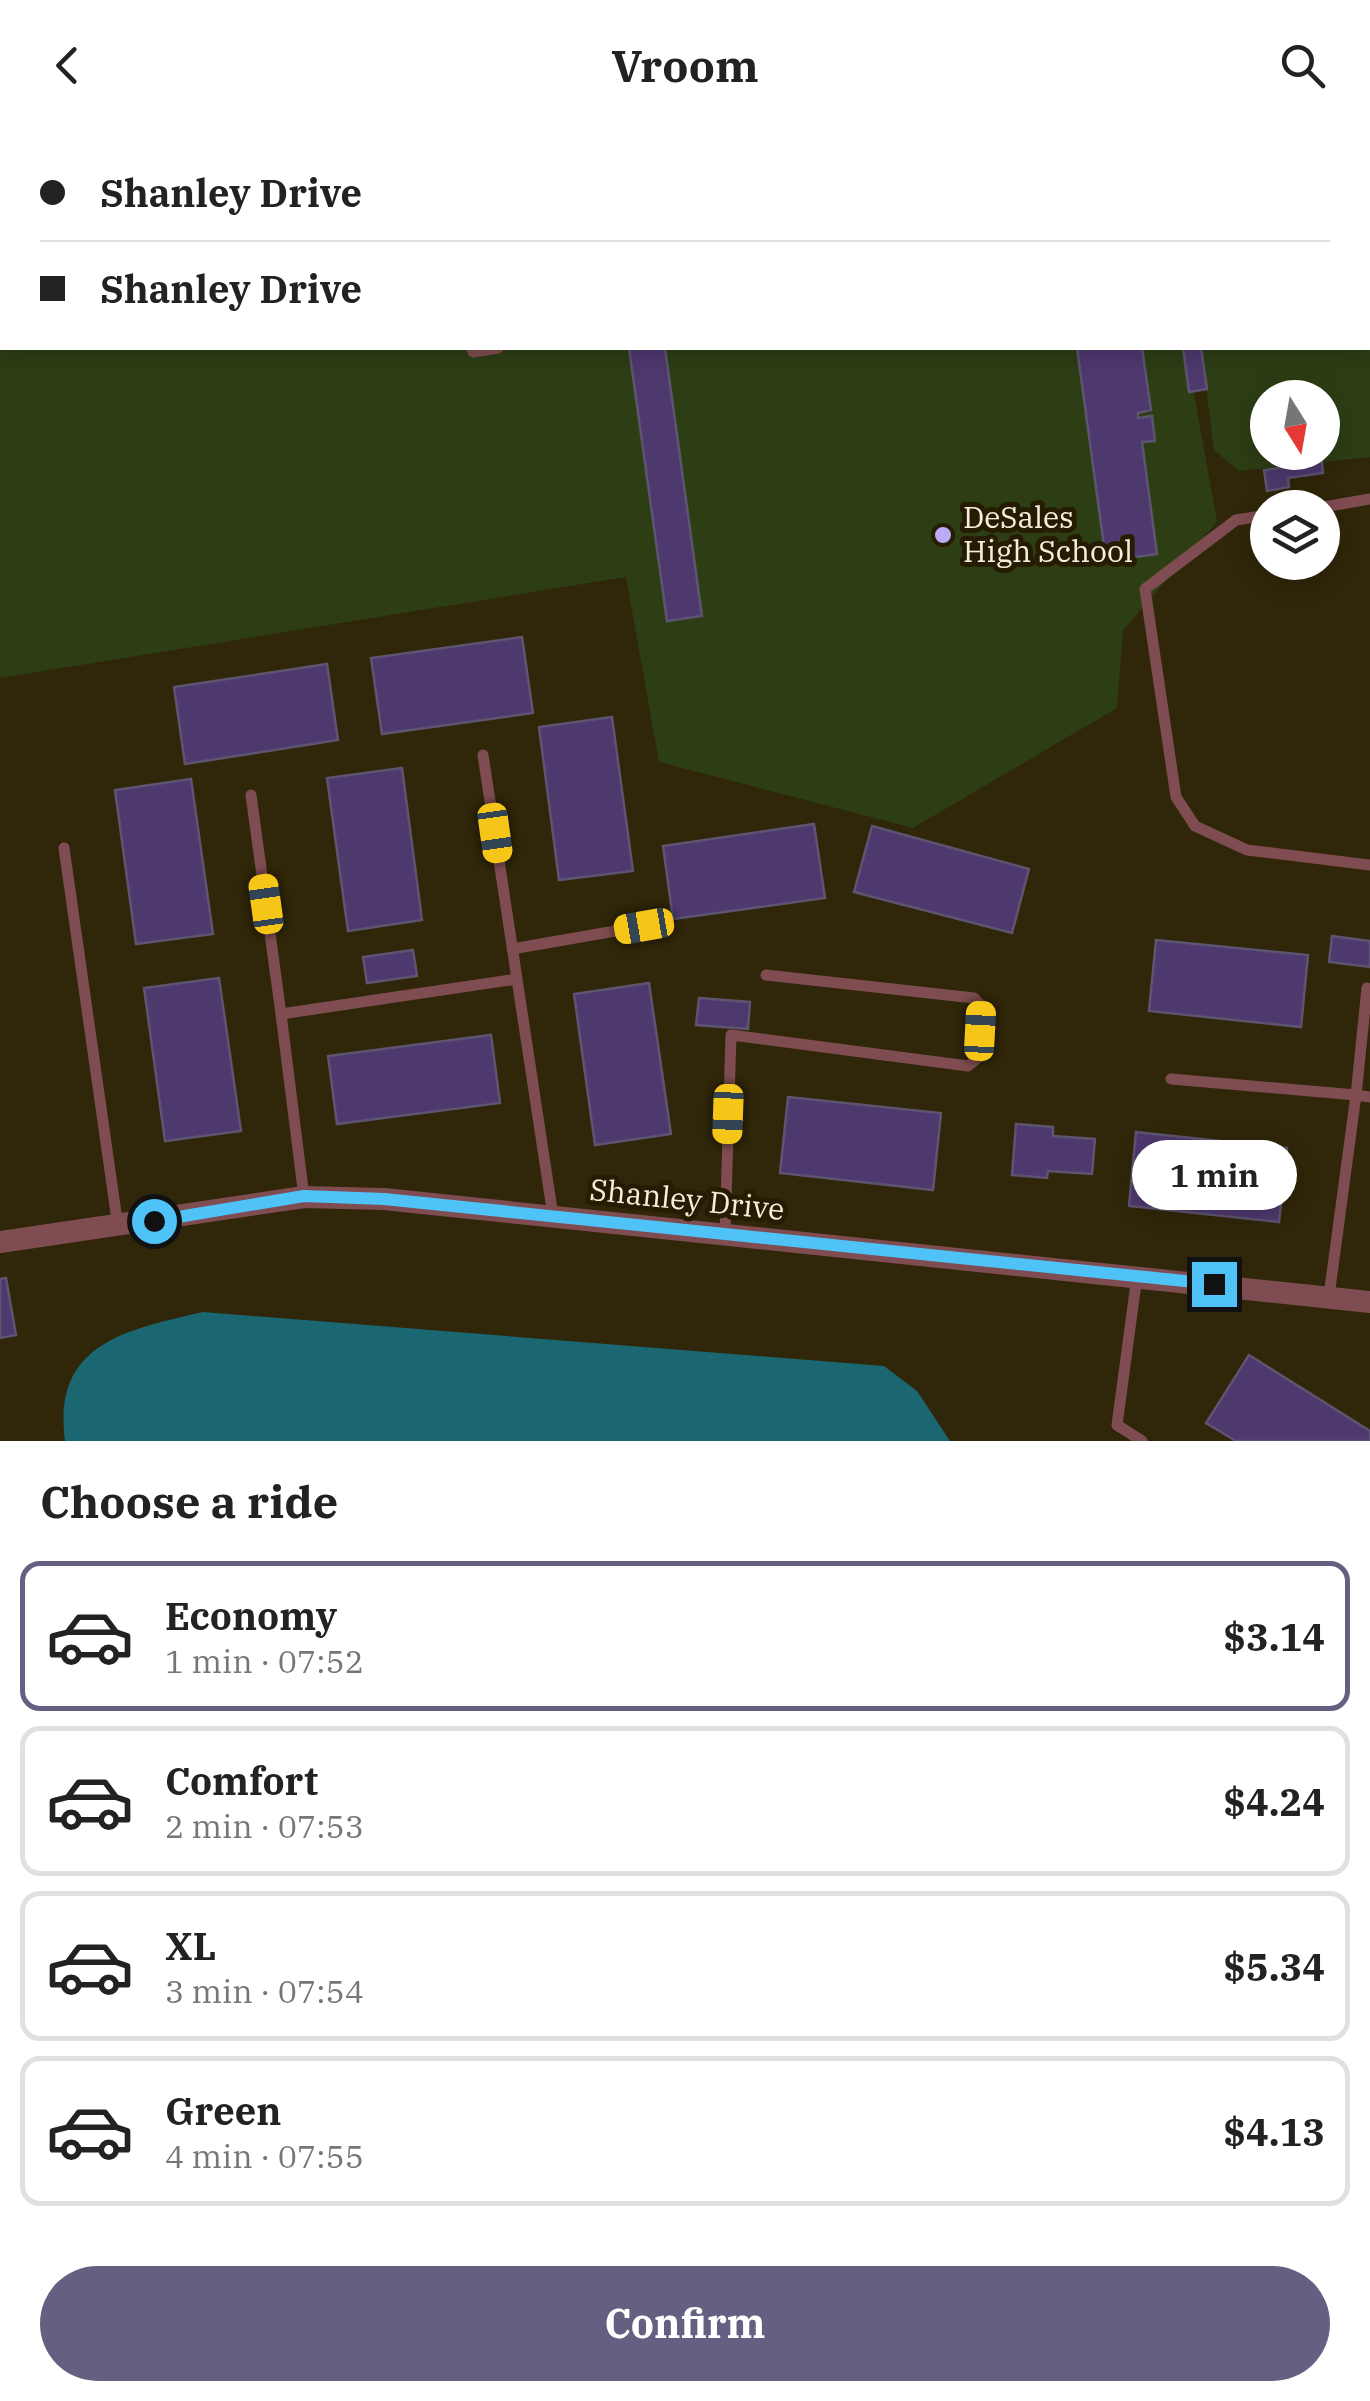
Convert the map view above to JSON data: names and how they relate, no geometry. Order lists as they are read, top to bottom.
{
  "streets": {
    "street": ["Shanley Drive"]
  },
  "places": ["DeSales High School"],
  "north": "bottom",
  "page": {
    "header": "Vroom",
    "banner": ["Shanley Drive", "Shanley Drive"],
    "bubble": "1 min",
    "heading": "Choose a ride",
    "list": [
      {
        "name": "Economy",
        "note": "1 min · 07:52",
        "value": "$3.14"
      },
      {
        "name": "Comfort",
        "note": "2 min · 07:53",
        "value": "$4.24"
      },
      {
        "name": "XL",
        "note": "3 min · 07:54",
        "value": "$5.34"
      },
      {
        "name": "Green",
        "note": "4 min · 07:55",
        "value": "$4.13"
      }
    ],
    "buttons": "Confirm"
  }
}
